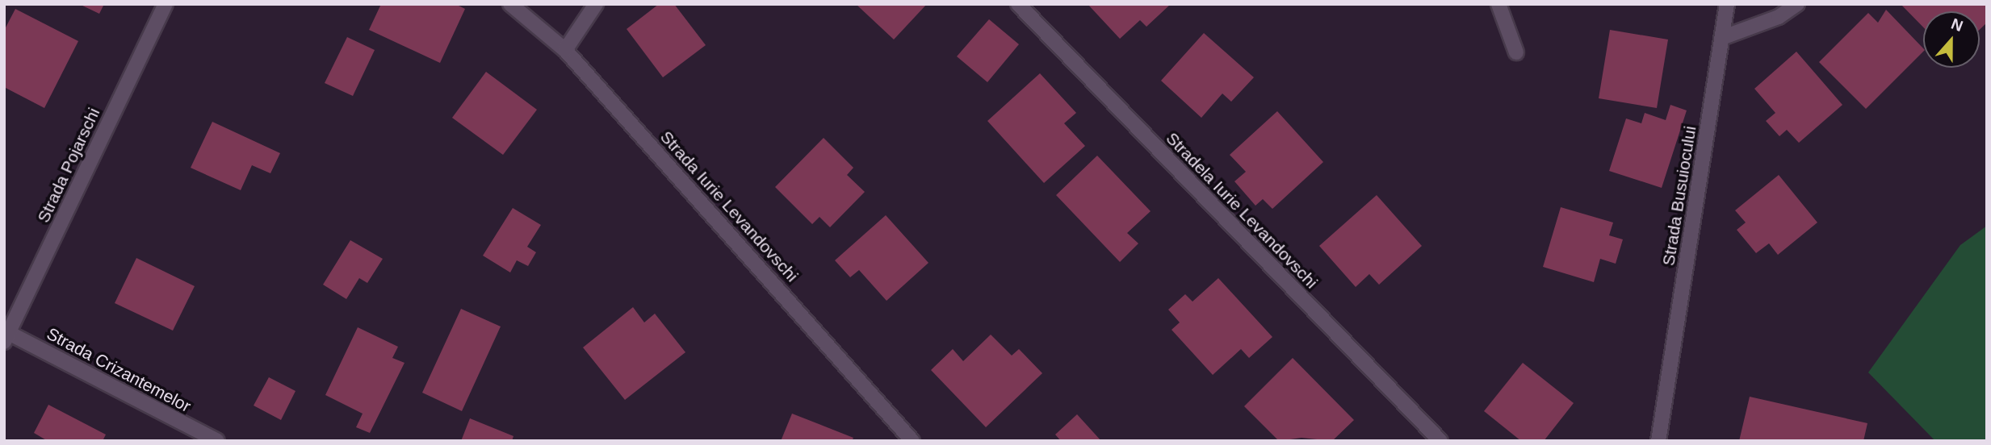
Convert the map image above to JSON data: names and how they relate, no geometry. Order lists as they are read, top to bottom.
{
  "streets": {
    "street": [
      "Strada Pojarschi",
      "Strada Busuiocului",
      "Strada Iurie Levandovschi",
      "Stradela Iurie Levandovschi",
      "Strada Crizantemelor"
    ]
  },
  "crossings": [
    ["Strada Pojarschi", "Strada Crizantemelor"]
  ],
  "north": "top"
}
